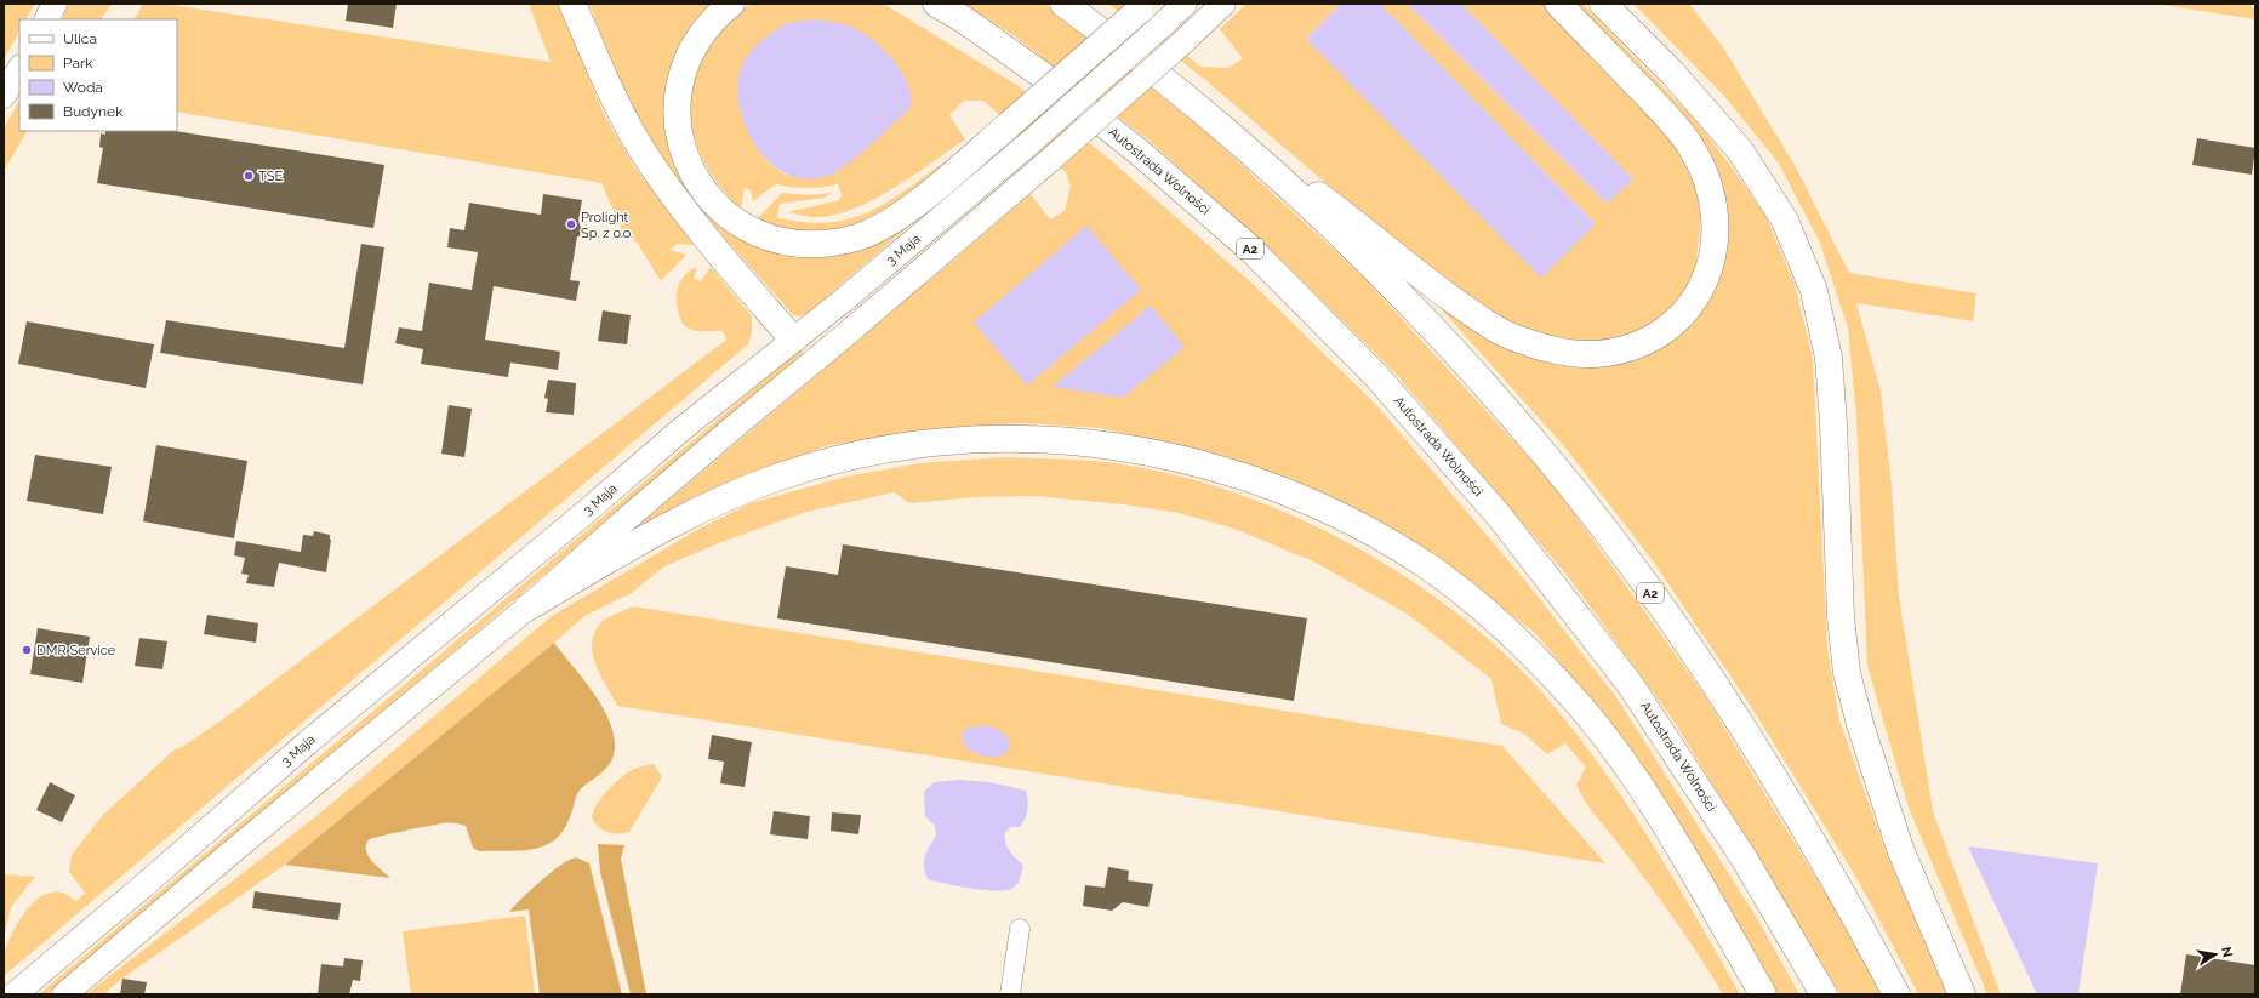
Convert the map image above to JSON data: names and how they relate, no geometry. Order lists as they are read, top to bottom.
{
  "streets": {
    "highway": ["Autostrada Wolności", "A2"],
    "main road": ["3 Maja"]
  },
  "places": ["TSE", "Prolight Sp. z o.o.", "DMR Service"],
  "legend": [
    "Ulica",
    "Park",
    "Woda",
    "Budynek"
  ],
  "north": "right"
}
